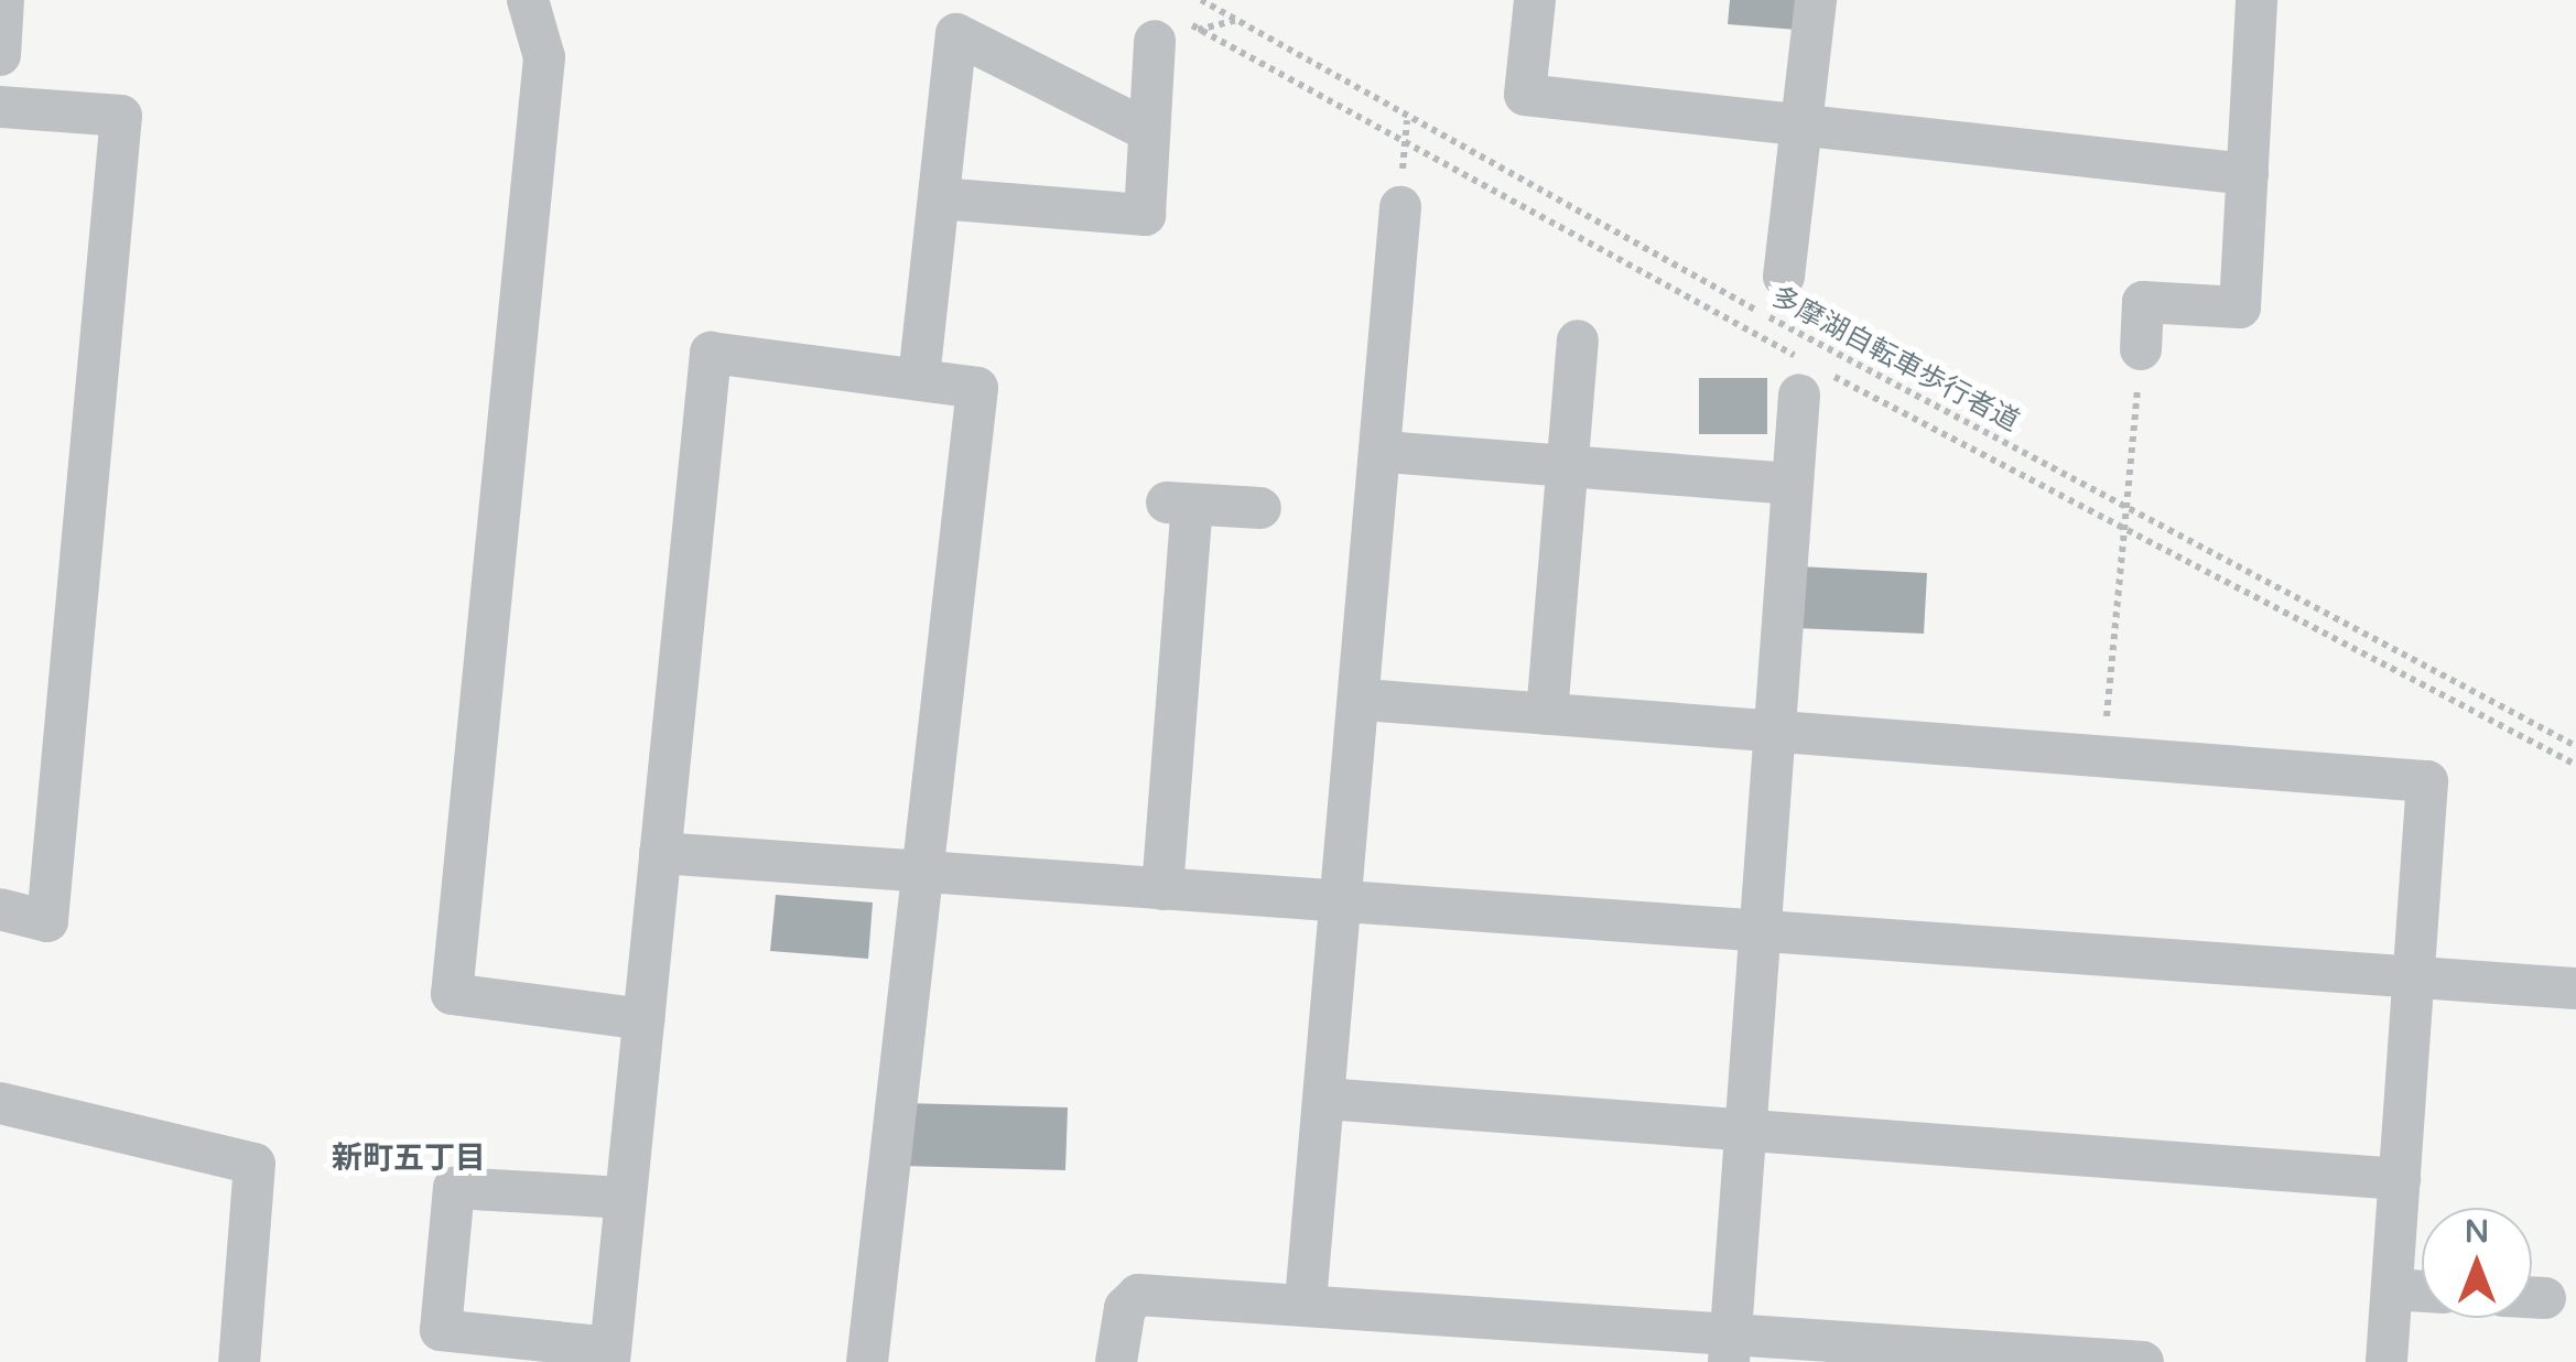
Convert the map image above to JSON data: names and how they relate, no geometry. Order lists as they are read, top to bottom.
{
  "streets": {
    "path": ["多摩湖自転車歩行者道"]
  },
  "districts": ["新町五丁目"],
  "north": "top"
}
